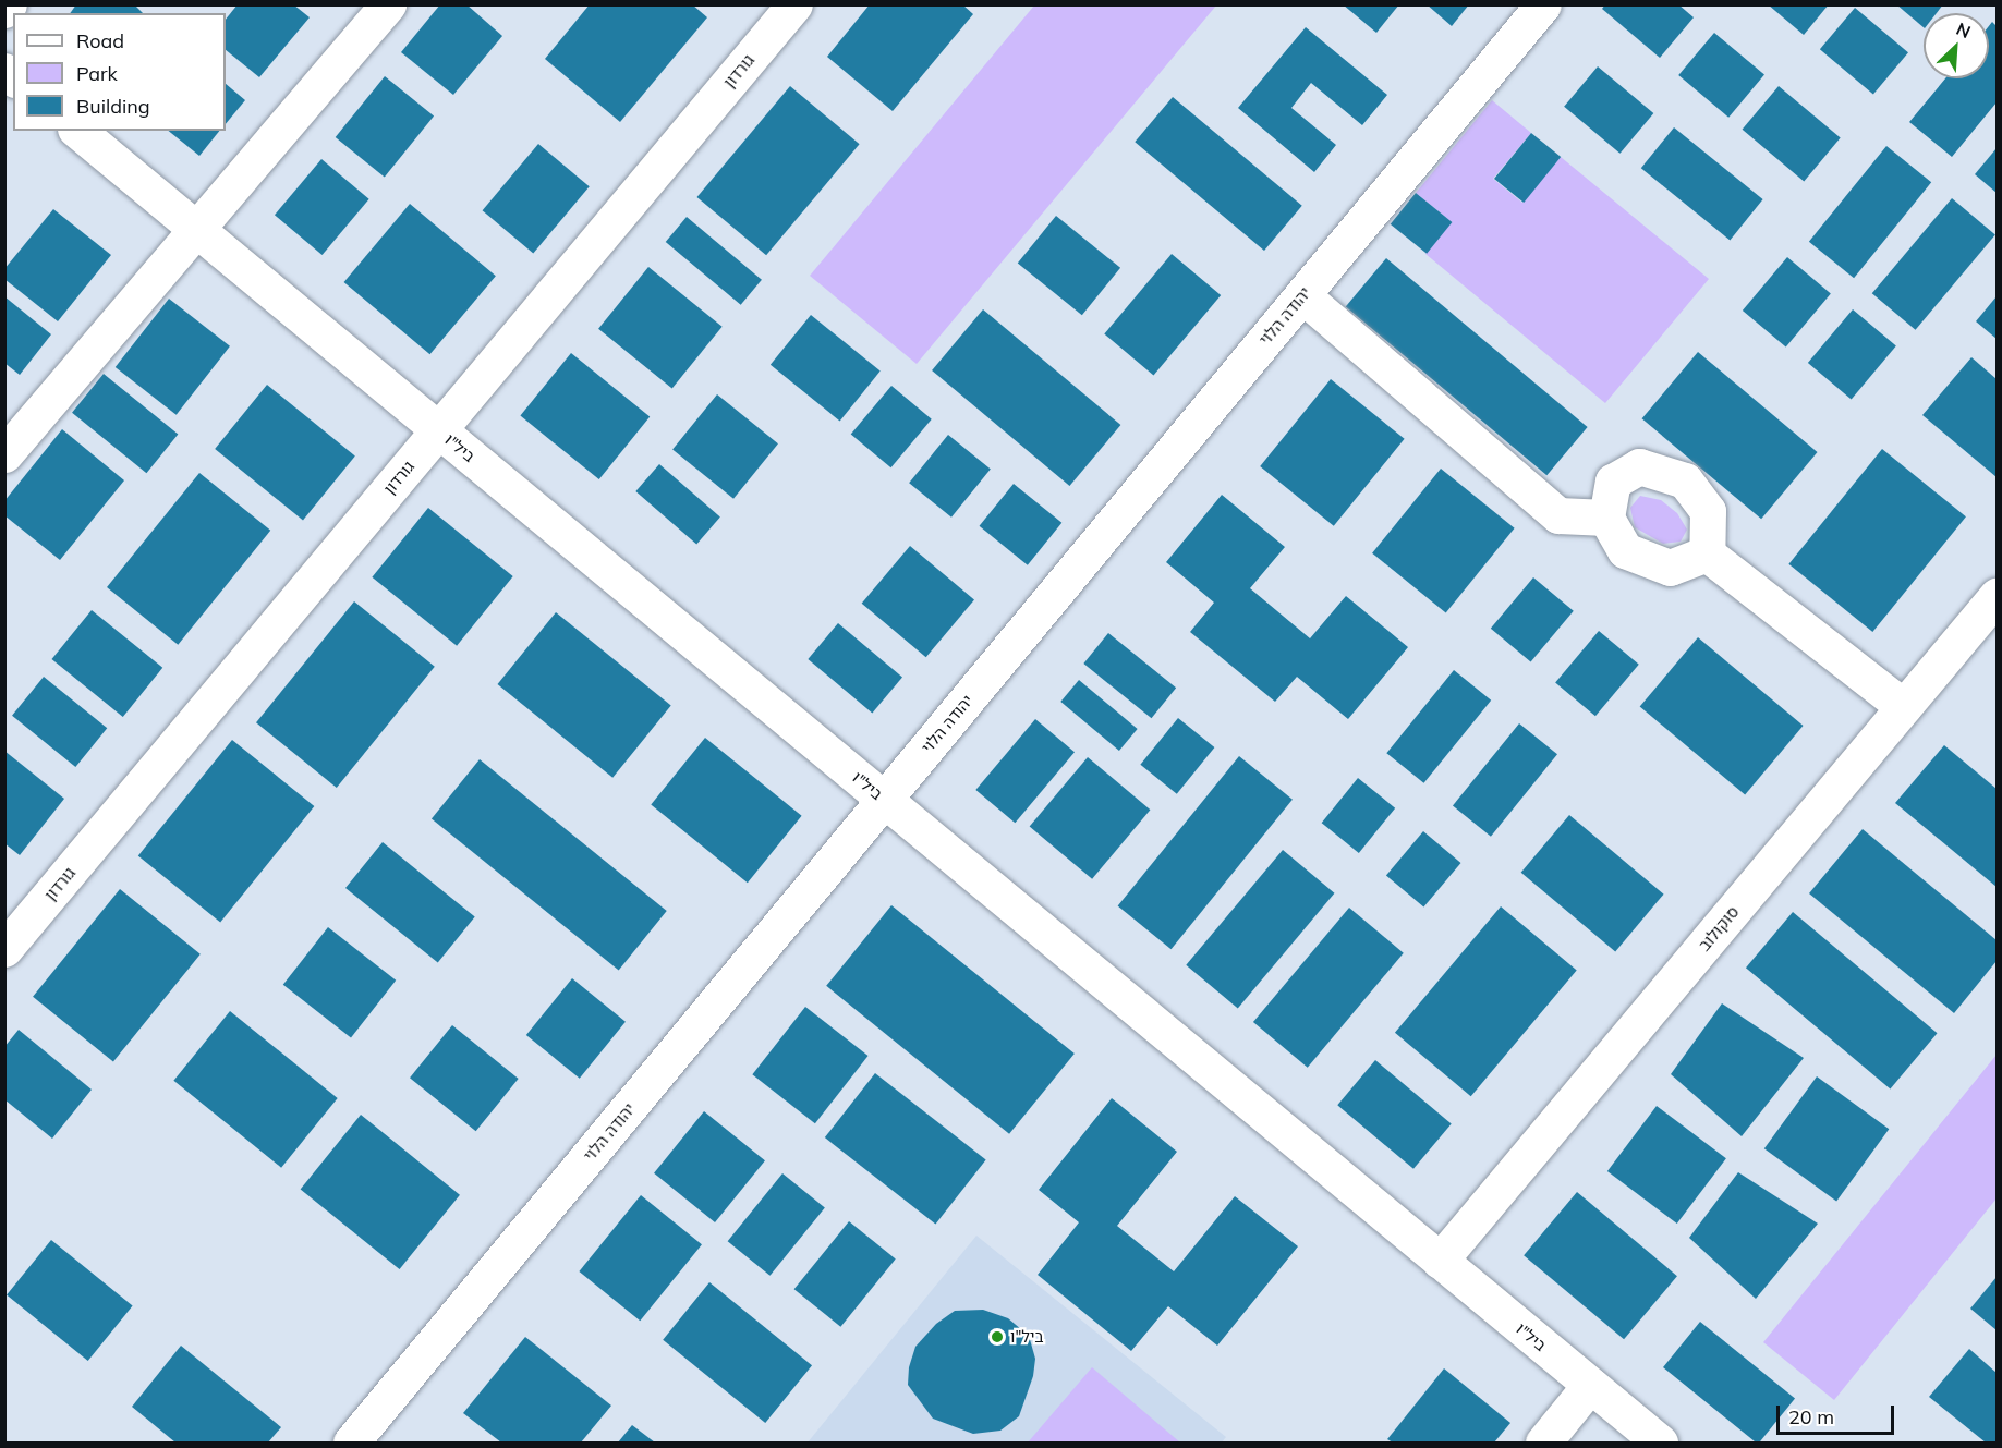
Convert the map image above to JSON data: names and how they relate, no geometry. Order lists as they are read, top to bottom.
{
  "streets": {
    "street": [
      "גורדון",
      "יהודה הלוי",
      "ביל\"ו",
      "סוקולוב"
    ]
  },
  "crossings": [
    ["גורדון", "ביל\"ו"],
    ["יהודה הלוי", "ביל\"ו"],
    ["ביל\"ו", "סוקולוב"]
  ],
  "places": ["ביל\"ו"],
  "legend": ["Road", "Park", "Building"],
  "scale_bar": "20 m",
  "north": "top right"
}
